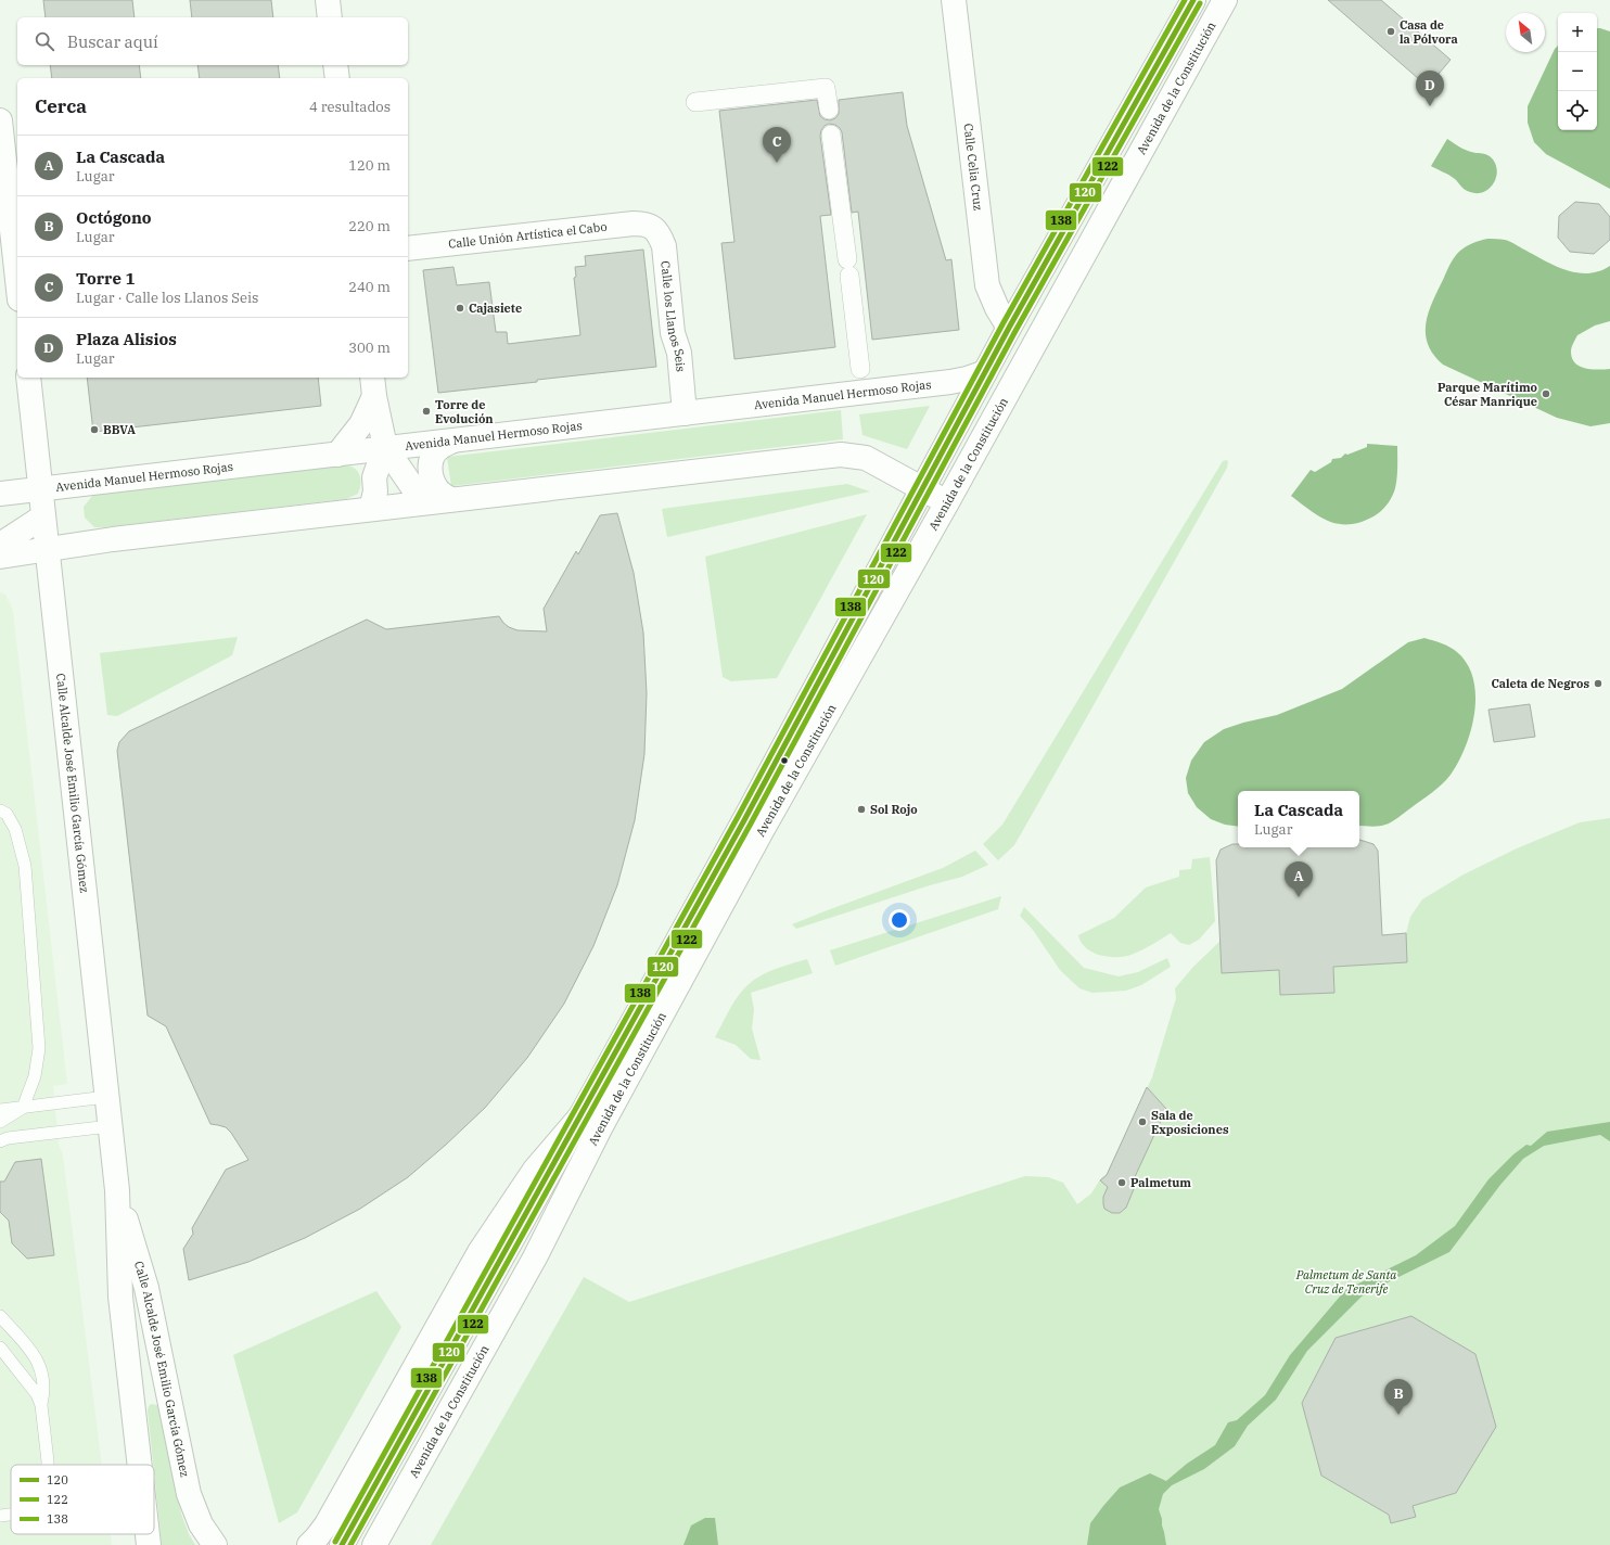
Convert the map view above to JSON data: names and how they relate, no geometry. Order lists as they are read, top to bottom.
{
  "streets": {
    "main road": [
      "Avenida de la Constitución",
      "Calle Celia Cruz",
      "Calle Unión Artística el Cabo",
      "Calle los Llanos Seis",
      "Avenida Manuel Hermoso Rojas",
      "Calle Alcalde José Emilio García Gómez"
    ]
  },
  "crossings": [
    ["Avenida de la Constitución", "Calle Celia Cruz"],
    ["Avenida de la Constitución", "Avenida Manuel Hermoso Rojas"],
    ["Calle Unión Artística el Cabo", "Calle los Llanos Seis"],
    ["Calle los Llanos Seis", "Avenida Manuel Hermoso Rojas"],
    ["Avenida Manuel Hermoso Rojas", "Calle Alcalde José Emilio García Gómez"]
  ],
  "parks": ["Palmetum de Santa Cruz de Tenerife"],
  "places": [
    "Casa de la Pólvora",
    "Cajasiete",
    "Parque Marítimo César Manrique",
    "Torre de Evolución",
    "BBVA",
    "Caleta de Negros",
    "Sol Rojo",
    "Sala de Exposiciones",
    "Palmetum"
  ],
  "lines": ["transit line 120", "transit line 138", "transit line 122"],
  "legend": ["120", "122", "138"],
  "north": "top left",
  "page": {
    "map_buttons": ["+", "−"],
    "search": "Buscar aquí",
    "pins": [
      "D",
      "C",
      "A",
      "B"
    ],
    "heading": ["Cerca", "4 resultados"],
    "list": [
      {
        "mark": "A",
        "name": "La Cascada",
        "note": "Lugar",
        "value": "120 m"
      },
      {
        "mark": "B",
        "name": "Octógono",
        "note": "Lugar",
        "value": "220 m"
      },
      {
        "mark": "C",
        "name": "Torre 1",
        "note": "Lugar · Calle los Llanos Seis",
        "value": "240 m"
      },
      {
        "mark": "D",
        "name": "Plaza Alisios",
        "note": "Lugar",
        "value": "300 m"
      }
    ],
    "popup": ["La Cascada", "Lugar"]
  }
}
